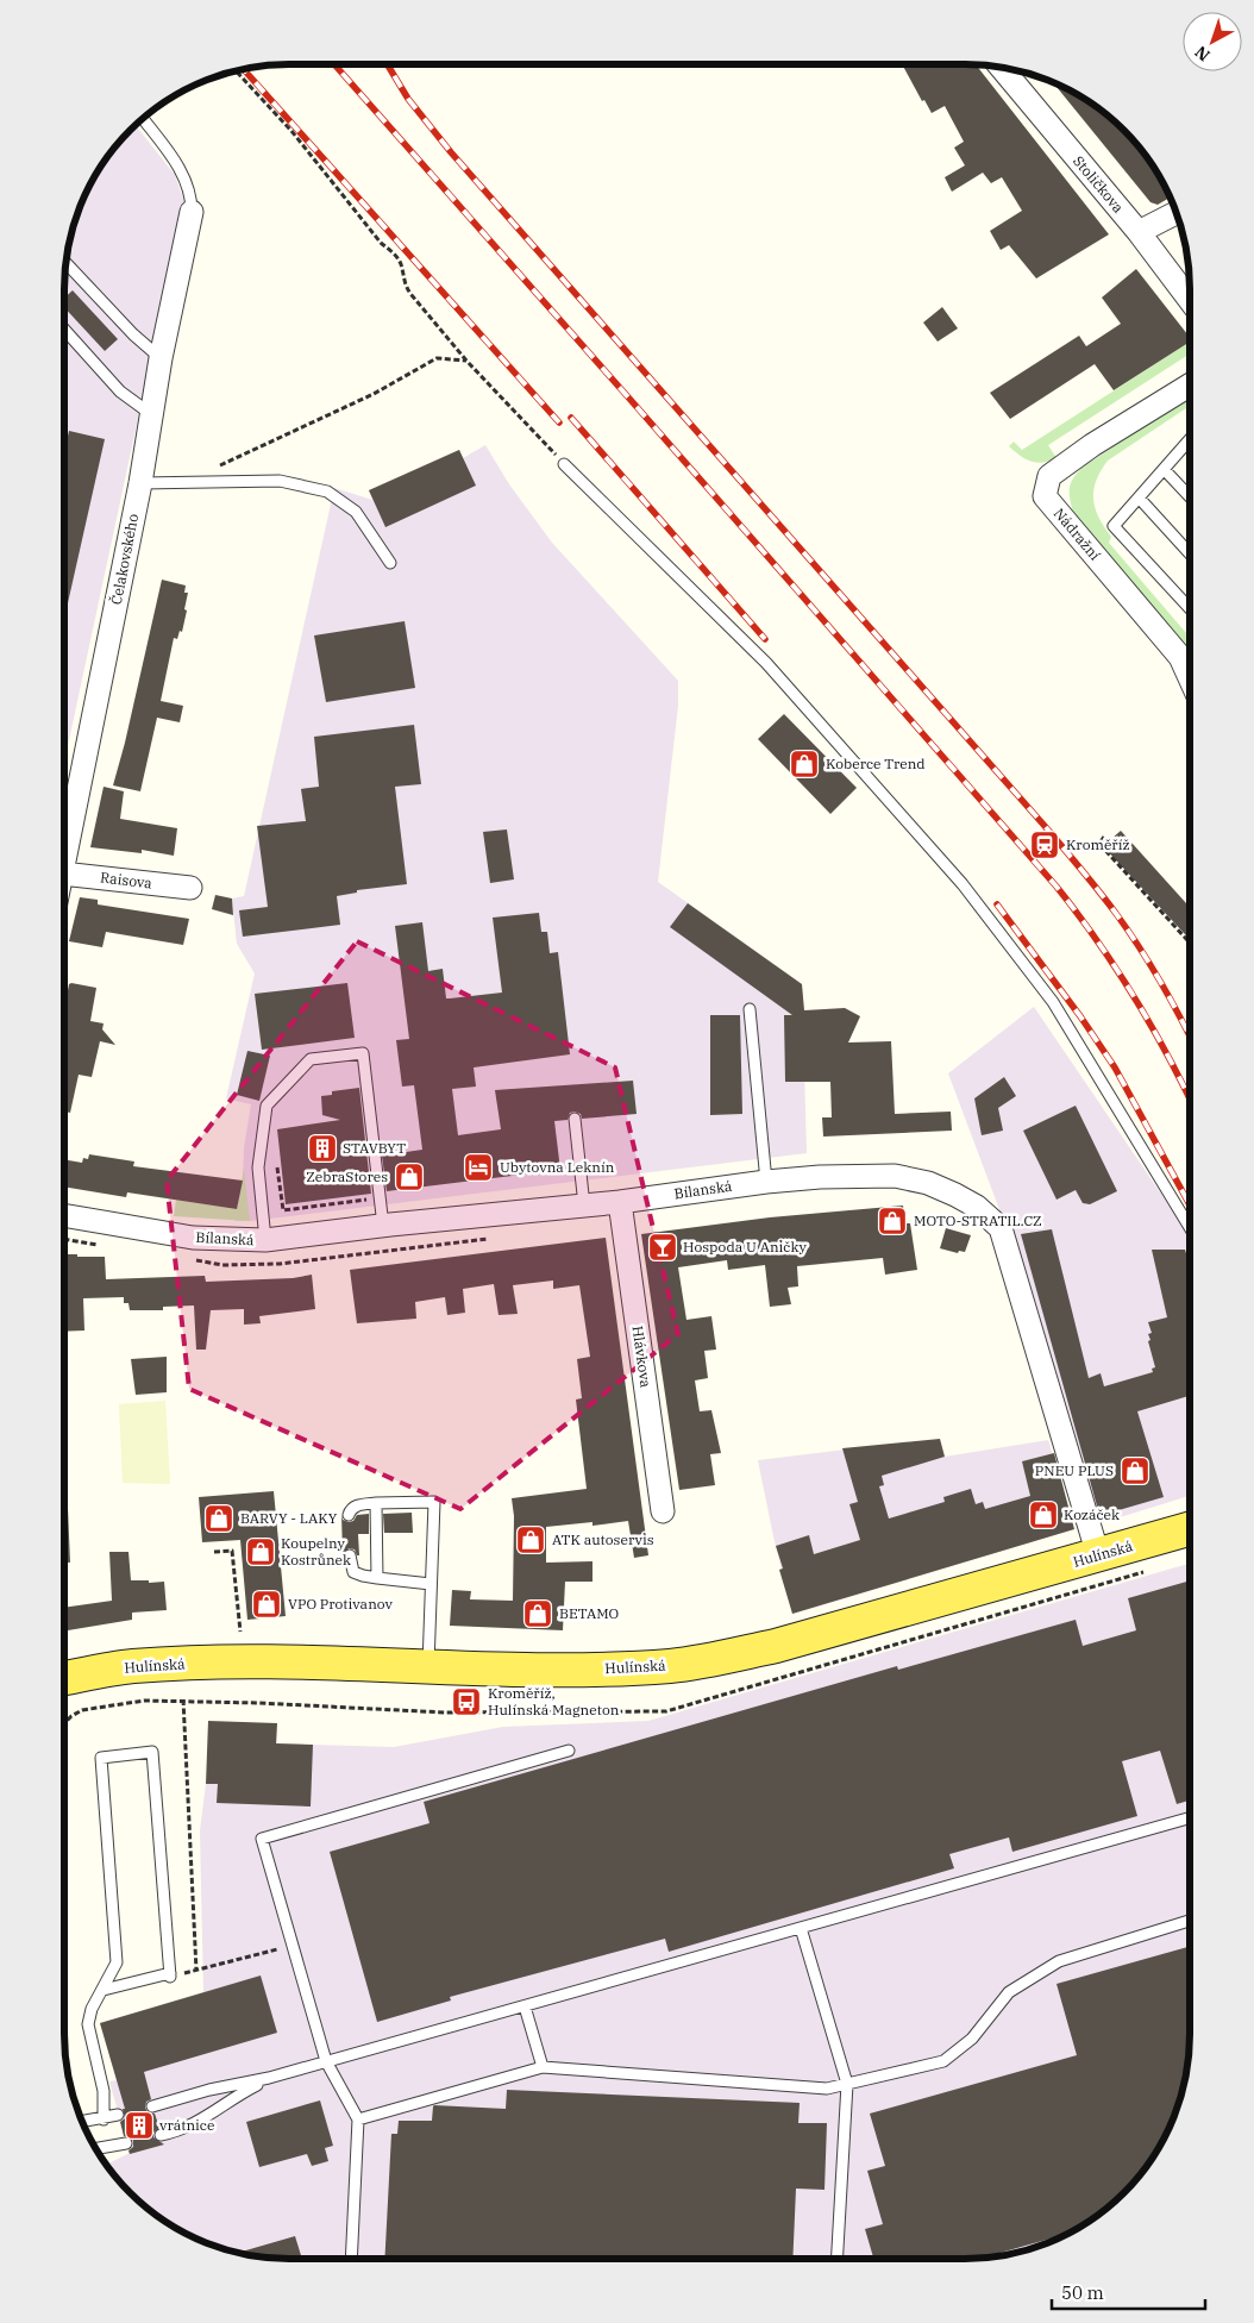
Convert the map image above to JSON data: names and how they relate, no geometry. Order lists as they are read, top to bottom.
{
  "streets": {
    "main road": ["Hulínská"],
    "street": [
      "Stoličkova",
      "Nádražní",
      "Čelakovského",
      "Raisova",
      "Bílanská",
      "Hlávkova"
    ]
  },
  "crossings": [
    ["Bílanská", "Hlávkova"],
    ["Bílanská", "Hulínská"]
  ],
  "places": {
    "shop": [
      "Koberce Trend",
      "ZebraStores",
      "MOTO-STRATIL.CZ",
      "PNEU PLUS",
      "Kozáček",
      "BARVY - LAKY",
      "ATK autoservis",
      "Koupelny Kostrůnek",
      "VPO Protivanov",
      "BETAMO"
    ],
    "station": ["Kroměříž"],
    "building": ["STAVBYT", "vrátnice"],
    "hotel": ["Ubytovna Leknín"],
    "bar": ["Hospoda U Aničky"],
    "bus stop": ["Kroměříž, Hulínská Magneton"]
  },
  "scale_bar": "50 m",
  "north": "bottom left"
}
